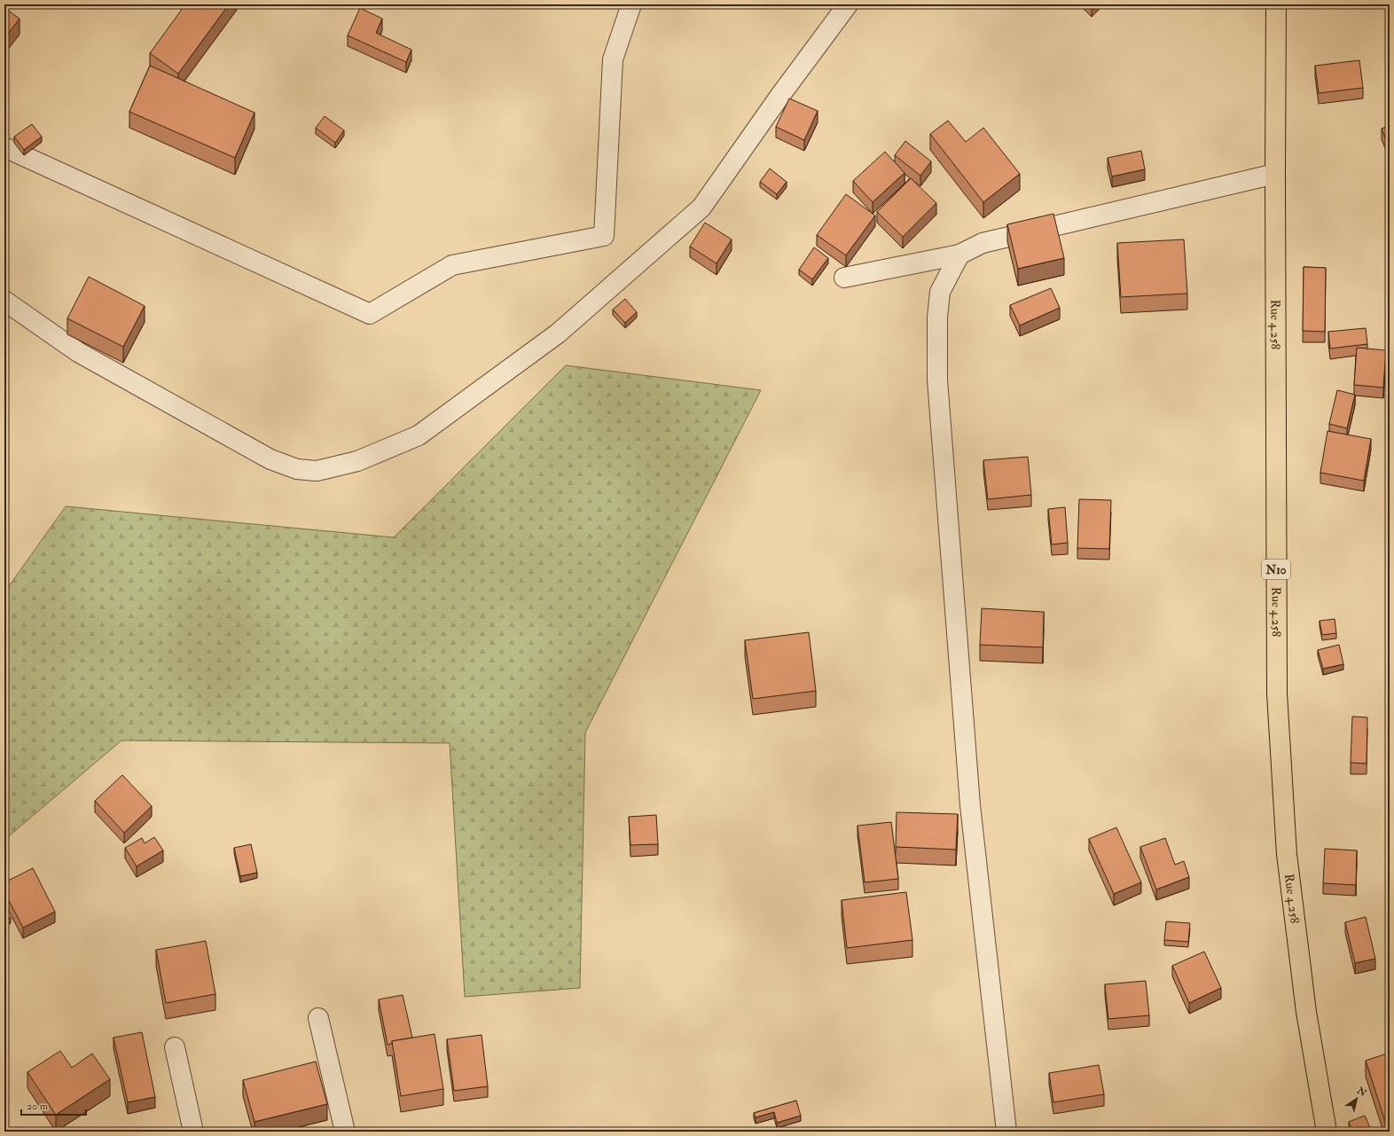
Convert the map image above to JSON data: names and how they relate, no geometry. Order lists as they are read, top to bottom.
{
  "streets": {
    "highway": ["Rue 4.258", "N10"]
  },
  "scale_bar": "20 m",
  "north": "top right"
}
